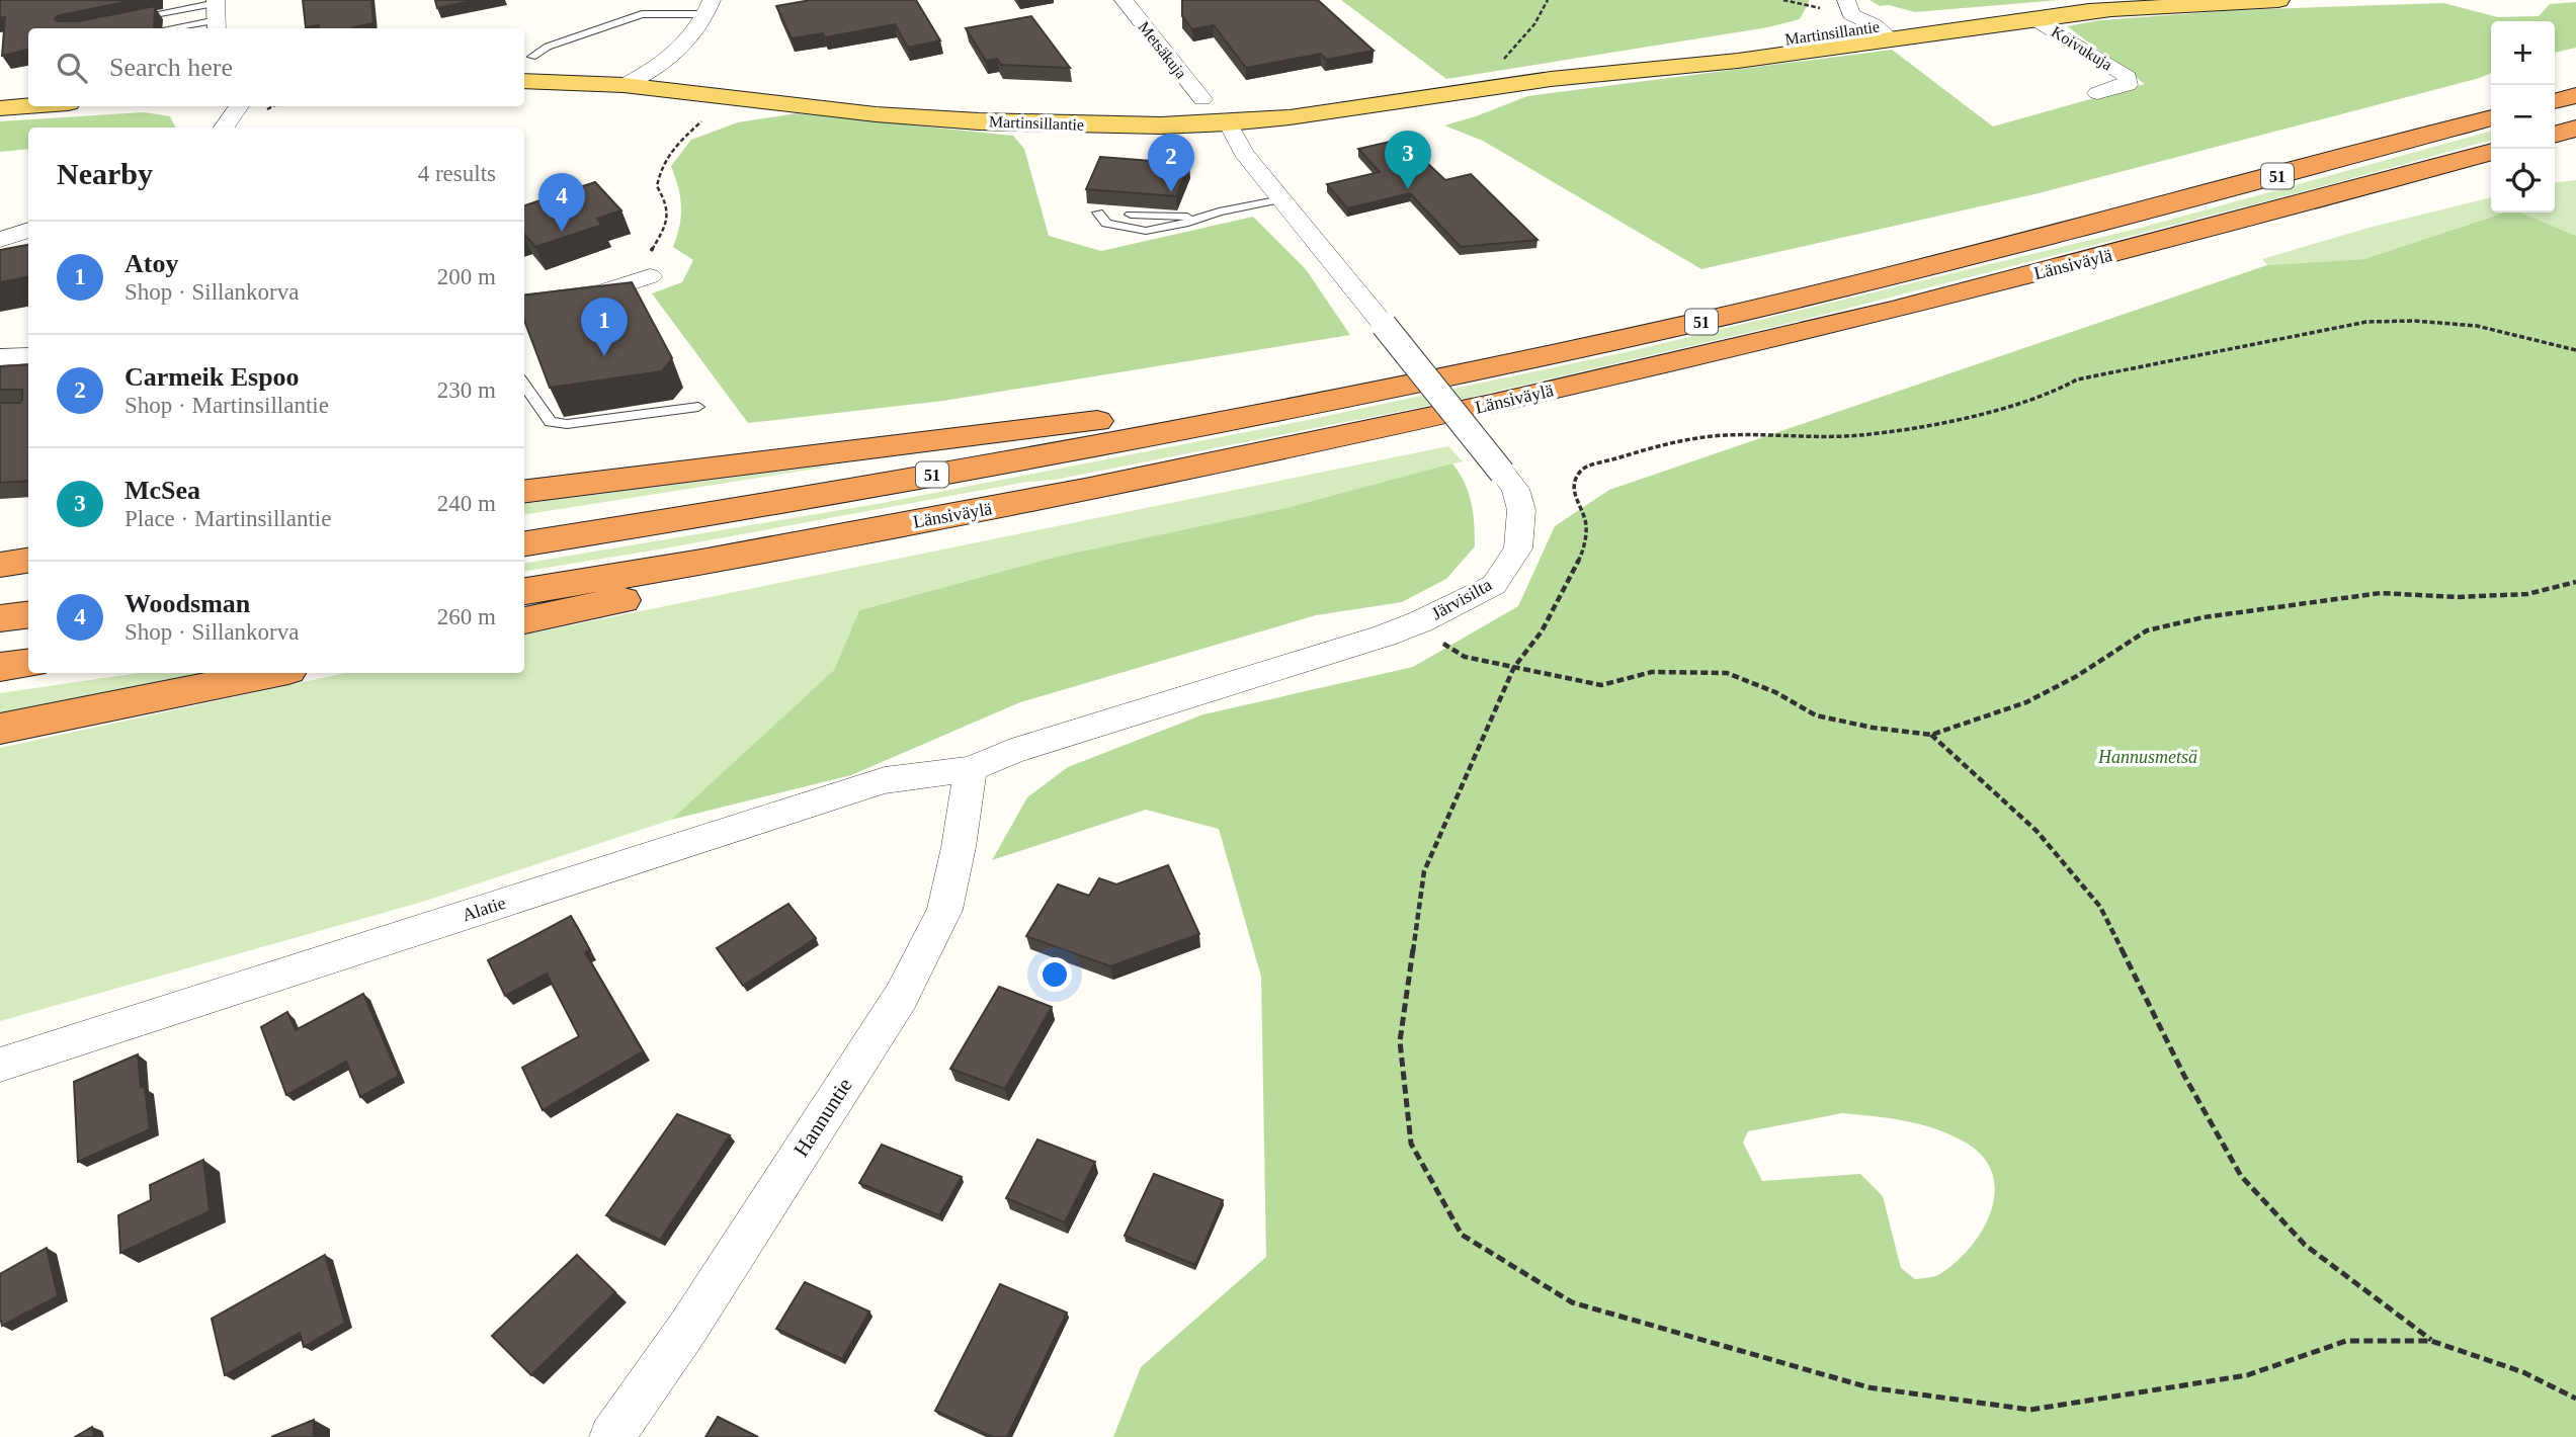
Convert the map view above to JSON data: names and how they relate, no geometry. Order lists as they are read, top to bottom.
{
  "streets": {
    "highway": ["51", "Länsiväylä"],
    "main road": ["Martinsillantie"],
    "street": [
      "Koivukuja",
      "Metsäkuja",
      "Järvisilta",
      "Alatie",
      "Hannuntie"
    ]
  },
  "crossings": [
    ["Martinsillantie", "Koivukuja"],
    ["Martinsillantie", "Järvisilta"],
    ["Järvisilta", "Alatie"],
    ["Järvisilta", "Hannuntie"],
    ["Alatie", "Hannuntie"]
  ],
  "parks": ["Hannusmetsä"],
  "page": {
    "map_buttons": ["+", "−"],
    "search": "Search here",
    "heading": ["Nearby", "4 results"],
    "pins": [
      "3",
      "2",
      "4",
      "1"
    ],
    "list": [
      {
        "mark": "1",
        "name": "Atoy",
        "note": "Shop · Sillankorva",
        "value": "200 m"
      },
      {
        "mark": "2",
        "name": "Carmeik Espoo",
        "note": "Shop · Martinsillantie",
        "value": "230 m"
      },
      {
        "mark": "3",
        "name": "McSea",
        "note": "Place · Martinsillantie",
        "value": "240 m"
      },
      {
        "mark": "4",
        "name": "Woodsman",
        "note": "Shop · Sillankorva",
        "value": "260 m"
      }
    ]
  }
}
